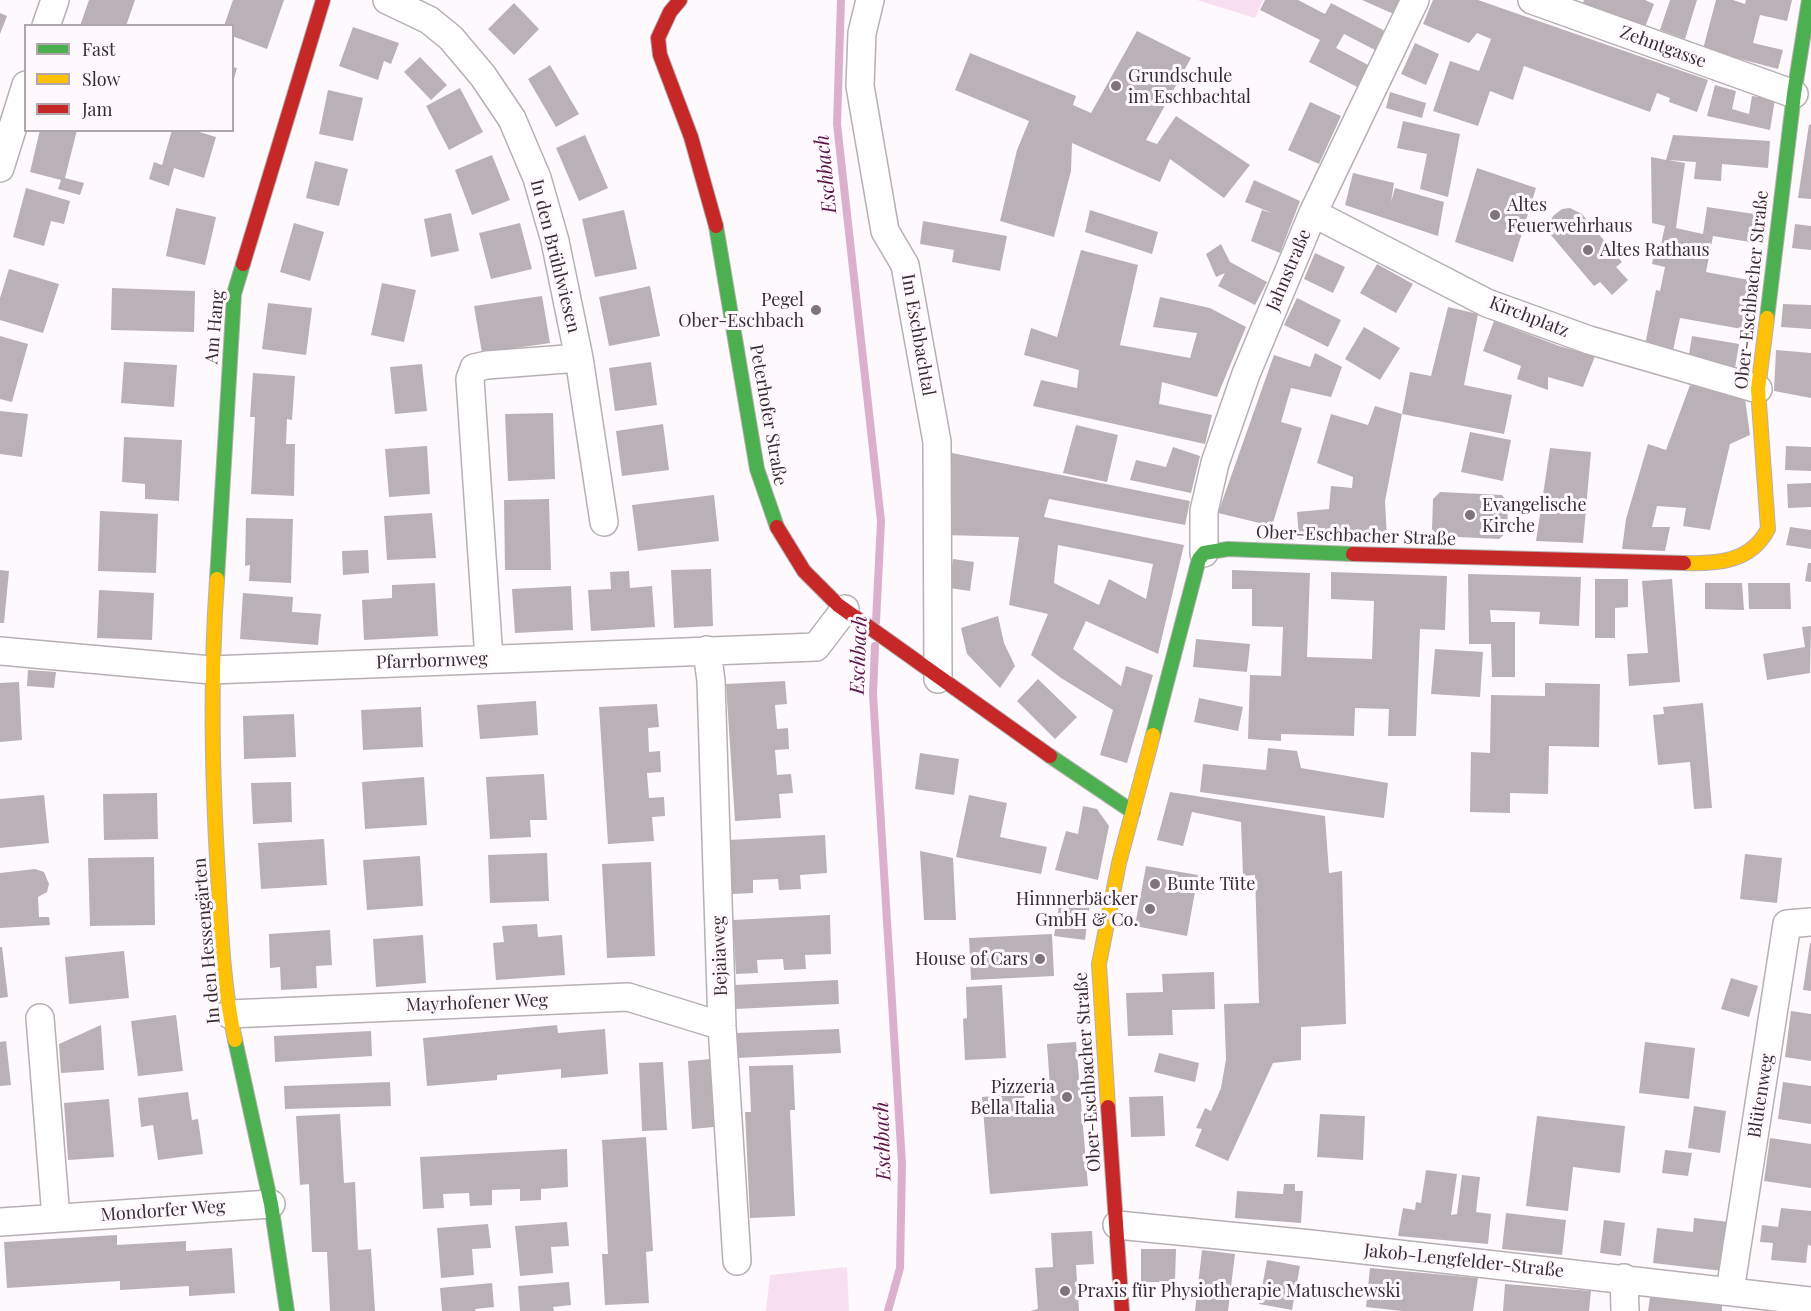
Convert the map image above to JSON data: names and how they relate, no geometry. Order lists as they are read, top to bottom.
{
  "streets": {
    "street": [
      "Zehntgasse",
      "In den Brühlwiesen",
      "Jahnstraße",
      "Ober-Eschbacher Straße",
      "Kirchplatz",
      "Am Hang",
      "Im Eschbachtal",
      "Peterhofer Straße",
      "Pfarrbornweg",
      "In den Hessengärten",
      "Bejaiaweg",
      "Mayrhofener Weg",
      "Blütenweg",
      "Mondorfer Weg",
      "Jakob-Lengfelder-Straße"
    ]
  },
  "crossings": [
    ["Zehntgasse", "Ober-Eschbacher Straße"],
    ["In den Brühlwiesen", "Pfarrbornweg"],
    ["Jahnstraße", "Ober-Eschbacher Straße"],
    ["Jahnstraße", "Kirchplatz"],
    ["Ober-Eschbacher Straße", "Kirchplatz"],
    ["Ober-Eschbacher Straße", "Peterhofer Straße"],
    ["Ober-Eschbacher Straße", "Jakob-Lengfelder-Straße"],
    ["Am Hang", "Pfarrbornweg"],
    ["Am Hang", "In den Hessengärten"],
    ["Im Eschbachtal", "Peterhofer Straße"],
    ["Peterhofer Straße", "Pfarrbornweg"],
    ["Pfarrbornweg", "In den Hessengärten"],
    ["Pfarrbornweg", "Bejaiaweg"],
    ["In den Hessengärten", "Mayrhofener Weg"],
    ["In den Hessengärten", "Mondorfer Weg"],
    ["Bejaiaweg", "Mayrhofener Weg"],
    ["Blütenweg", "Jakob-Lengfelder-Straße"]
  ],
  "water": ["Eschbach"],
  "places": [
    "Grundschule im Eschbachtal",
    "Altes Feuerwehrhaus",
    "Altes Rathaus",
    "Pegel Ober-Eschbach",
    "Evangelische Kirche",
    "Bunte Tüte",
    "Hinnnerbäcker GmbH & Co.",
    "House of Cars",
    "Pizzeria Bella Italia",
    "Praxis für Physiotherapie Matuschewski"
  ],
  "legend": ["Fast", "Slow", "Jam"]
}
